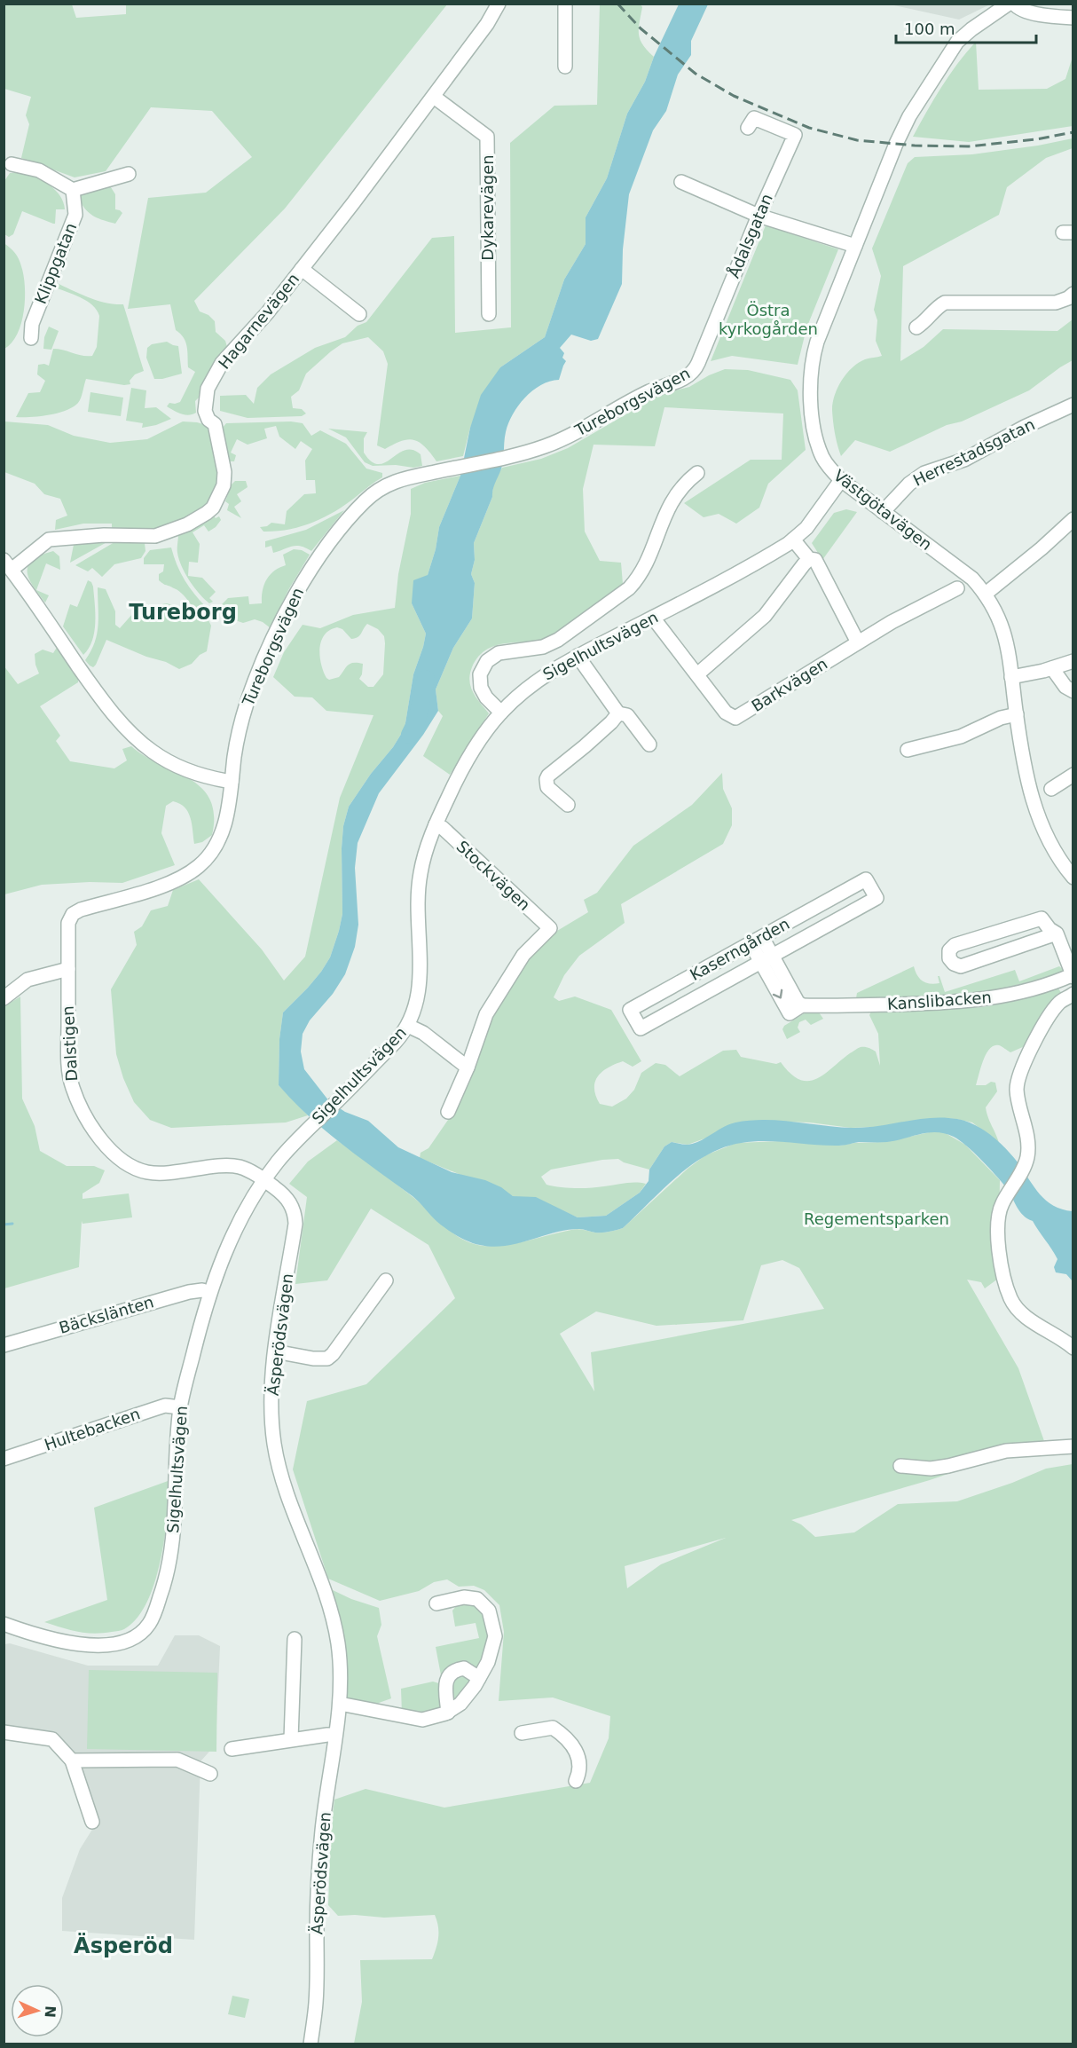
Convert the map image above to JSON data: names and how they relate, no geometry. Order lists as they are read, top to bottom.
{
  "streets": {
    "street": [
      "Dykarevägen",
      "Ådalsgatan",
      "Klippgatan",
      "Hagarnevägen",
      "Tureborgsvägen",
      "Herrestadsgatan",
      "Västgötavägen",
      "Sigelhultsvägen",
      "Barkvägen",
      "Stockvägen",
      "Kaserngården",
      "Kanslibacken",
      "Dalstigen",
      "Bäckslänten",
      "Äsperödsvägen",
      "Hultebacken"
    ]
  },
  "crossings": [
    ["Dykarevägen", "Hagarnevägen"],
    ["Ådalsgatan", "Tureborgsvägen"],
    ["Tureborgsvägen", "Dalstigen"],
    ["Herrestadsgatan", "Västgötavägen"],
    ["Västgötavägen", "Sigelhultsvägen"],
    ["Sigelhultsvägen", "Barkvägen"],
    ["Sigelhultsvägen", "Stockvägen"],
    ["Sigelhultsvägen", "Bäckslänten"],
    ["Sigelhultsvägen", "Äsperödsvägen"],
    ["Sigelhultsvägen", "Hultebacken"],
    ["Dalstigen", "Äsperödsvägen"]
  ],
  "districts": ["Tureborg", "Äsperöd"],
  "parks": ["Östra kyrkogården", "Regementsparken"],
  "scale_bar": "100 m",
  "north": "right"
}
